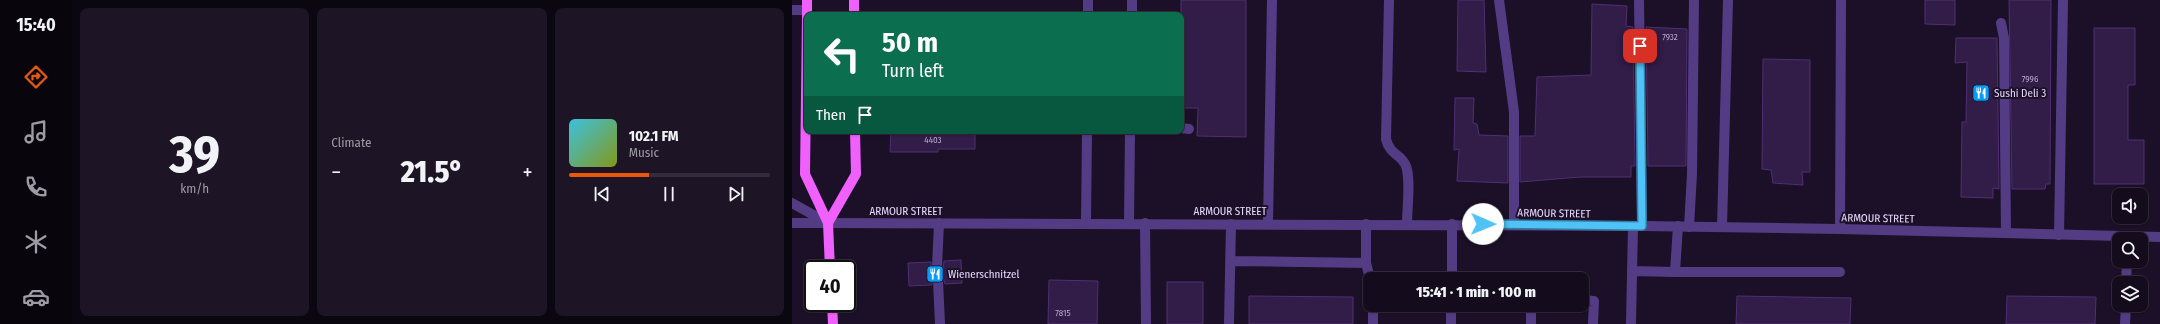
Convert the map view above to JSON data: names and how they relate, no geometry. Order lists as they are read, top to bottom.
{
  "streets": {
    "street": ["ARMOUR STREET"]
  },
  "places": {
    "restaurant": ["Sushi Deli 3", "Wienerschnitzel"]
  },
  "house_numbers": [
    "7932",
    "7996",
    "4403",
    "7815"
  ],
  "page": {
    "tabs": "15:40",
    "tile": [
      ["39", "km/h"],
      "Climate"
    ],
    "turn": ["50 m", "Turn left"],
    "then": "Then",
    "song": ["102.1 FM", "Music"],
    "heat": ["−", "21.5°", "+"],
    "limit": "40",
    "trip": "15:41 · 1 min · 100 m"
  }
}
